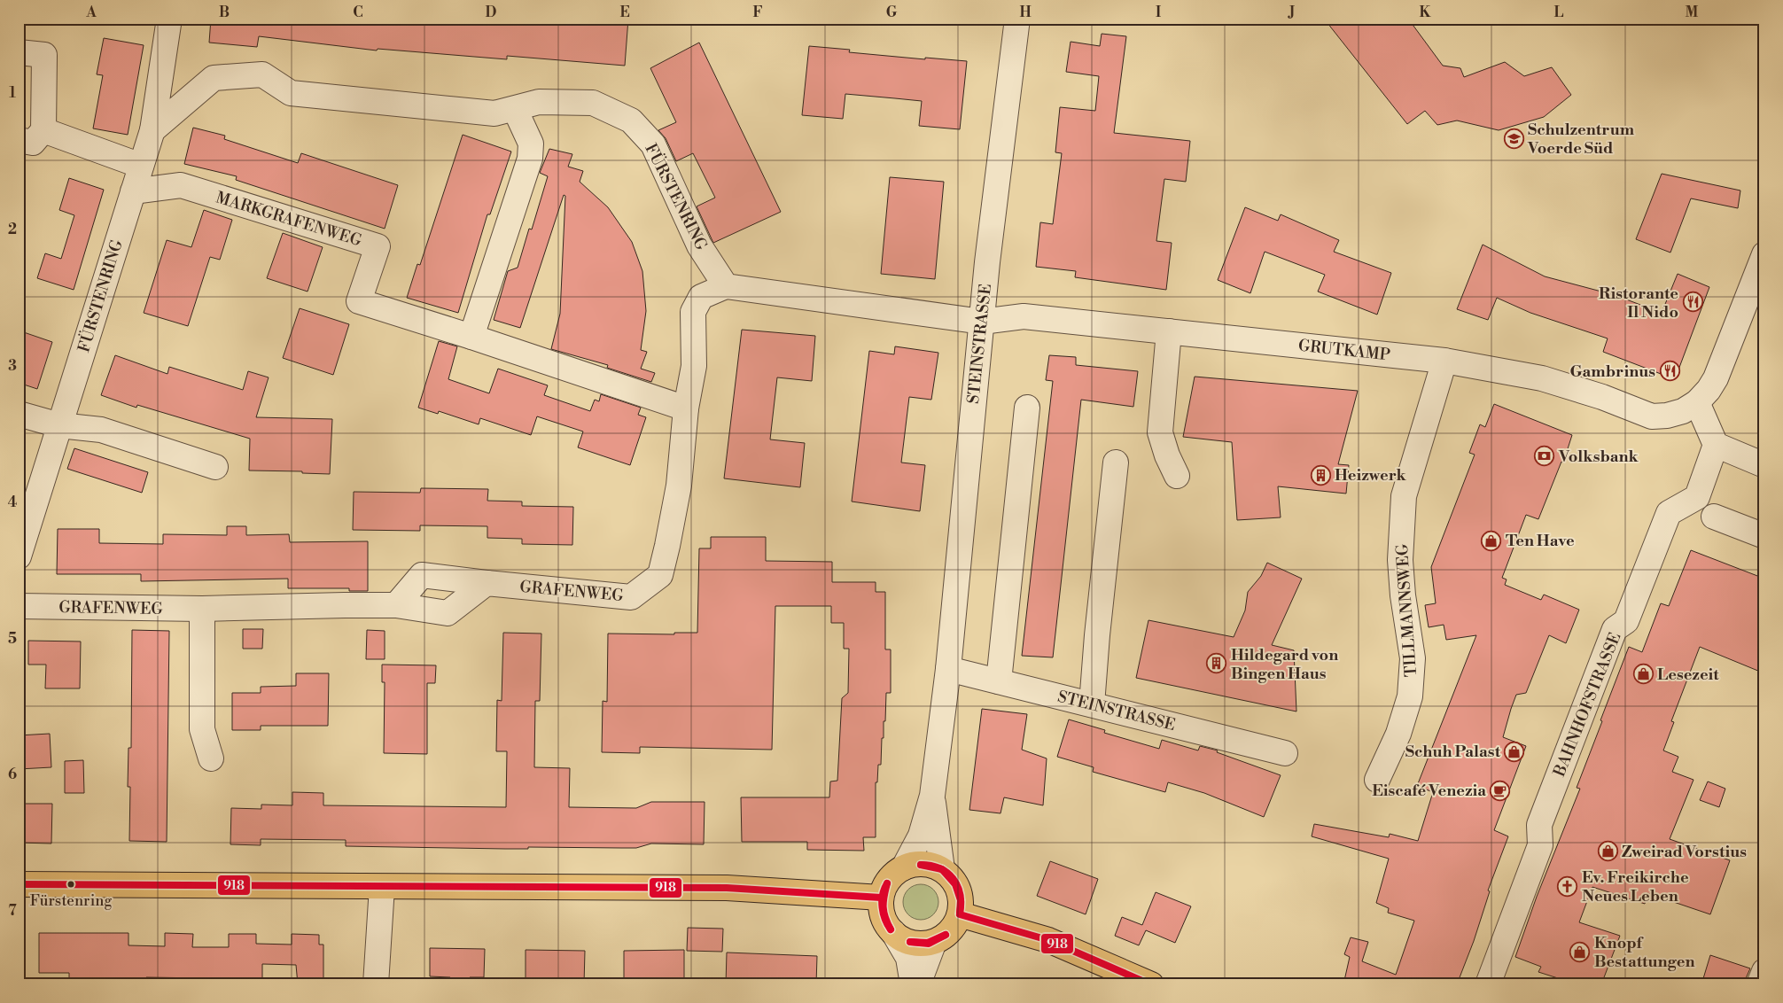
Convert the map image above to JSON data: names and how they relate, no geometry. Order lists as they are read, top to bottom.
{
  "streets": {
    "street": [
      "FÜRSTENRING",
      "MARKGRAFENWEG",
      "STEINSTRASSE",
      "GRUTKAMP",
      "GRAFENWEG",
      "TILLMANNSWEG",
      "BAHNHOFSTRASSE"
    ]
  },
  "crossings": [
    ["FÜRSTENRING", "MARKGRAFENWEG"],
    ["FÜRSTENRING", "GRAFENWEG"],
    ["MARKGRAFENWEG", "GRAFENWEG"],
    ["STEINSTRASSE", "GRUTKAMP"],
    ["GRUTKAMP", "TILLMANNSWEG"]
  ],
  "places": {
    "school or university": ["Schulzentrum Voerde Süd"],
    "restaurant": ["Ristorante Il Nido", "Gambrinus"],
    "bank": ["Volksbank"],
    "building": ["Heizwerk", "Hildegard von Bingen Haus"],
    "shop": [
      "Ten Have",
      "Lesezeit",
      "Schuh Palast",
      "Zweirad Vorstius",
      "Knopf Bestattungen"
    ],
    "cafe": ["Eiscafé Venezia"],
    "other": ["Fürstenring"],
    "church": ["Ev. Freikirche Neues Leben"]
  },
  "lines": ["transit line 918"],
  "grid": {
    "columns": [
      "A",
      "B",
      "C",
      "D",
      "E",
      "F",
      "G",
      "H",
      "I",
      "J",
      "K",
      "L",
      "M"
    ],
    "rows": [
      "1",
      "2",
      "3",
      "4",
      "5",
      "6",
      "7"
    ]
  }
}
